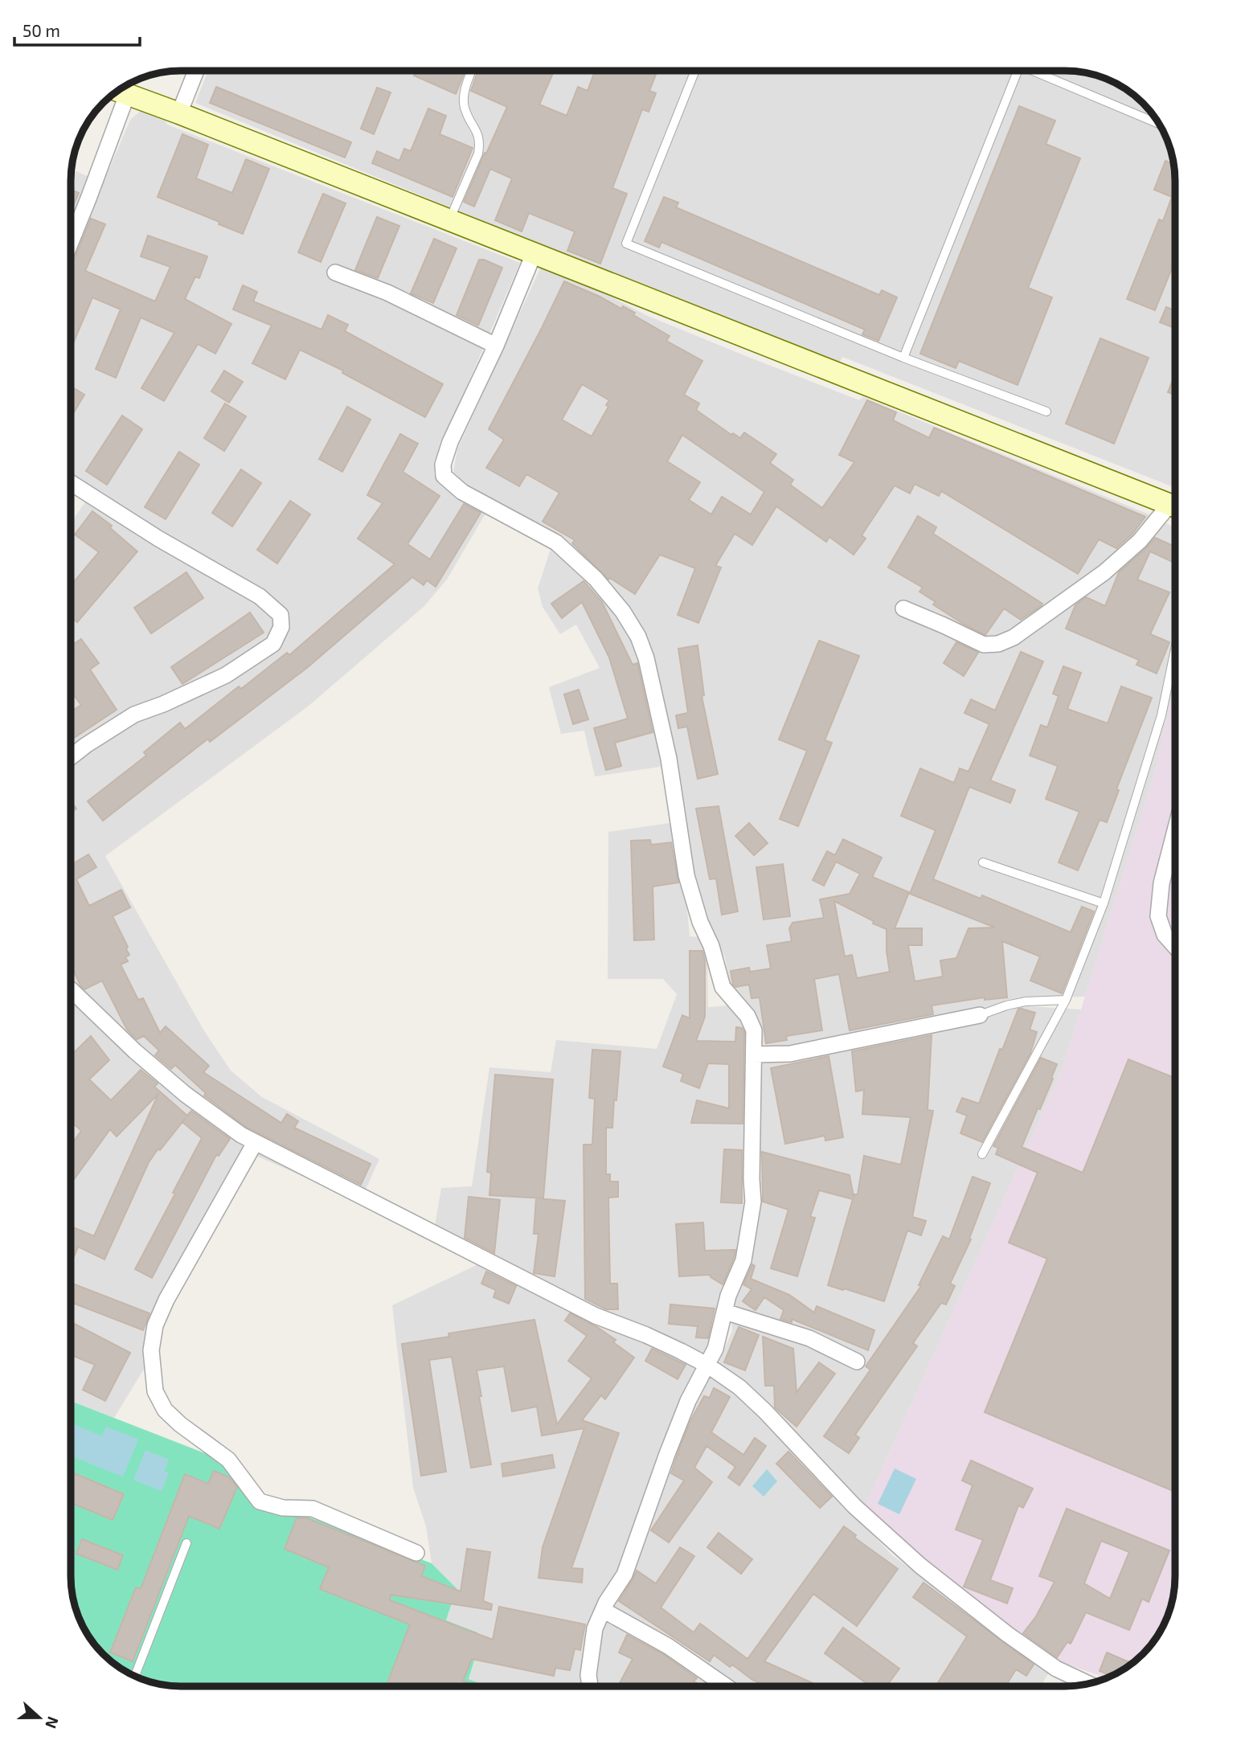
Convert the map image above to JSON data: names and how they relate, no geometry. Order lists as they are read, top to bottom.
{
  "scale_bar": "50 m",
  "north": "right"
}
